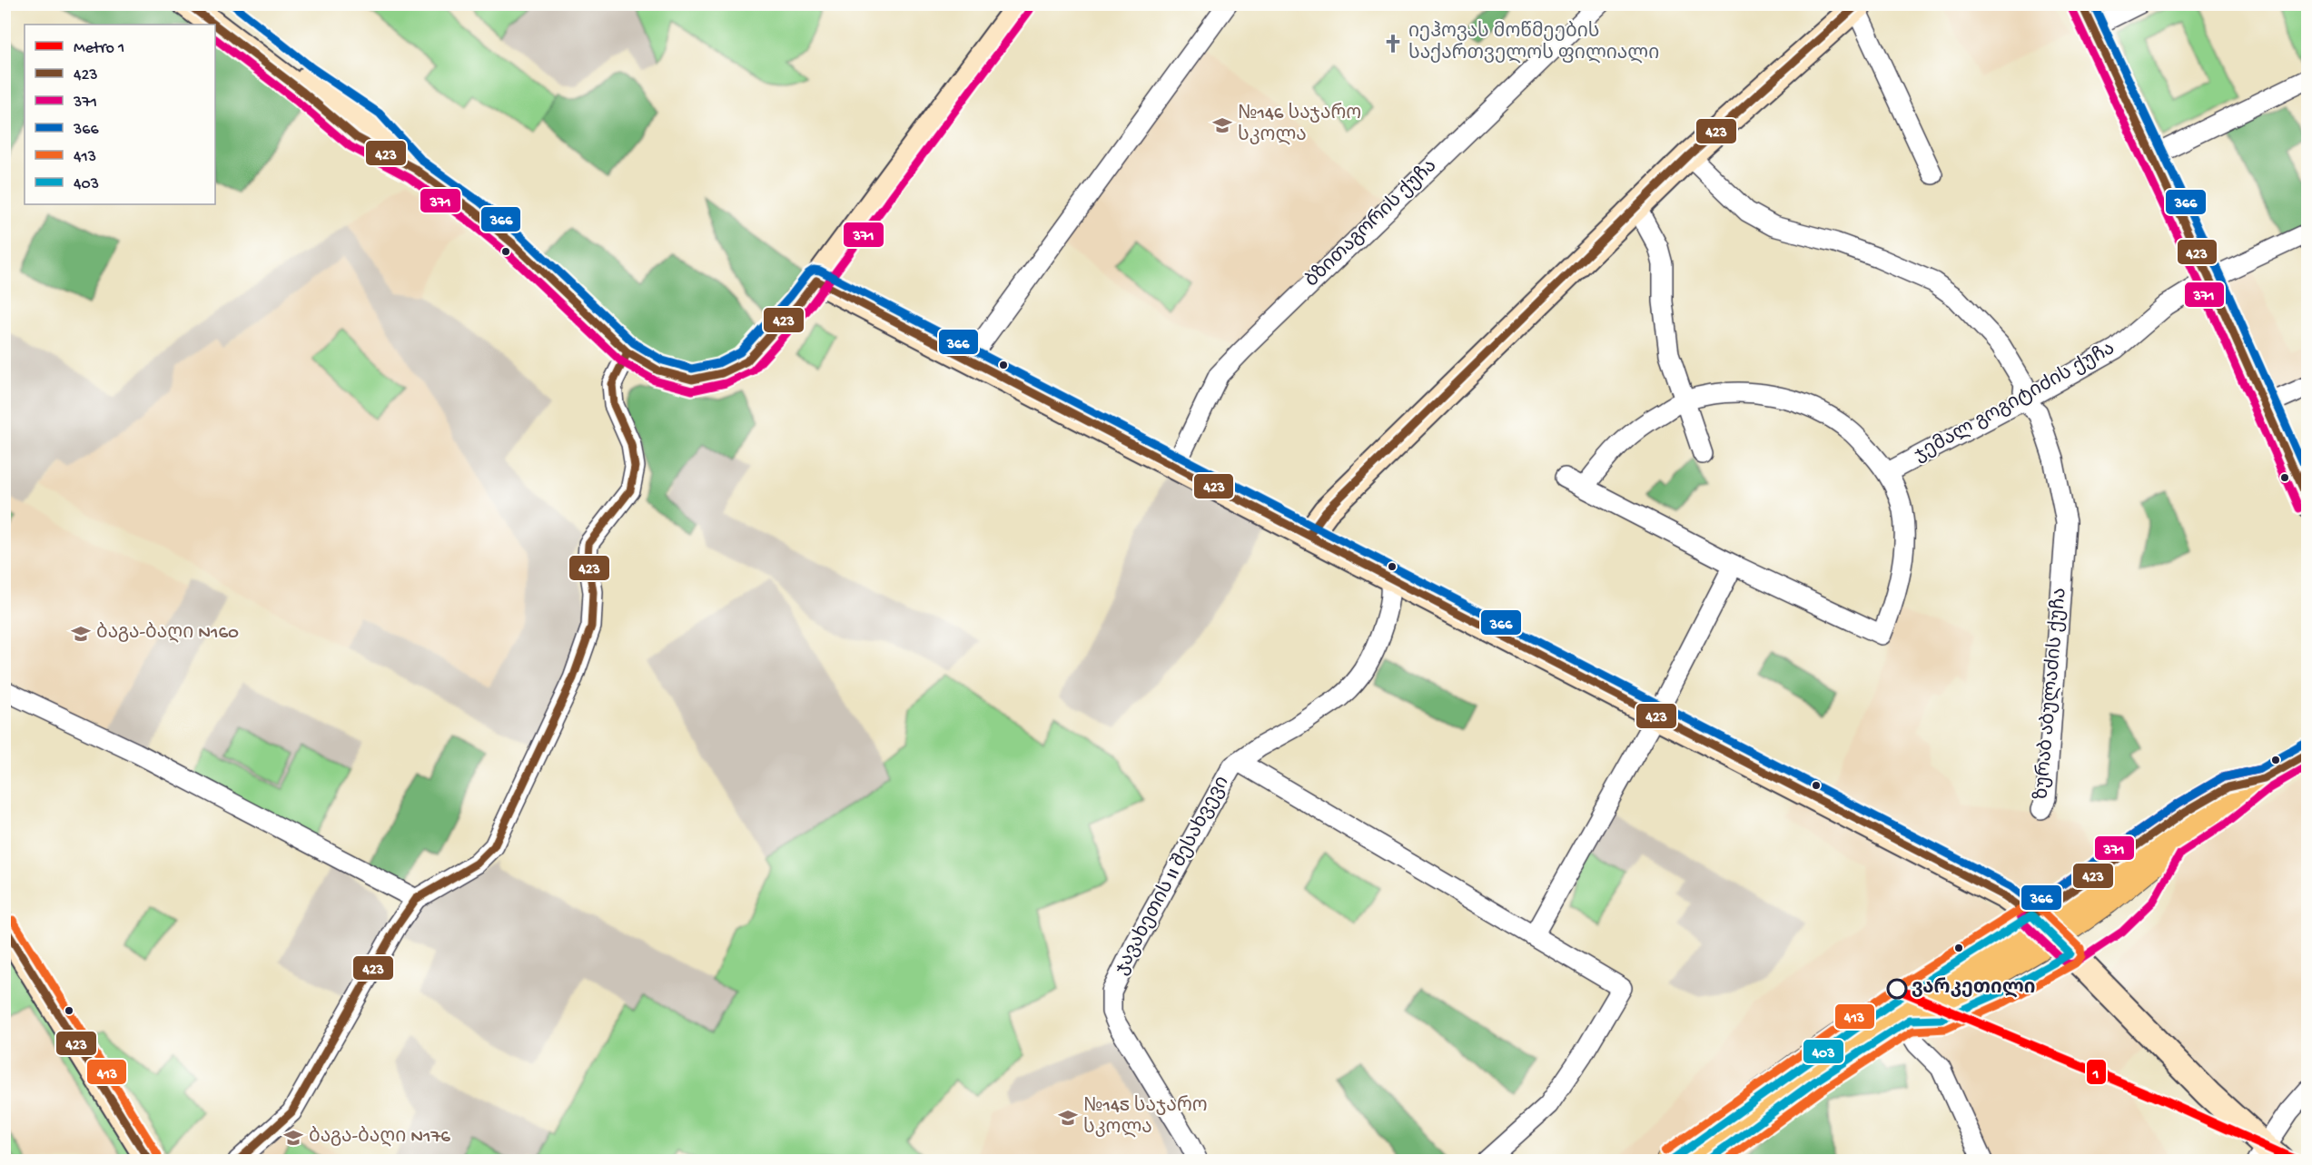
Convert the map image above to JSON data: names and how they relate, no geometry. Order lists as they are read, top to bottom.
{
  "streets": {
    "street": [
      "ბზითაგორის ქუჩა",
      "ჯემალ გოგიტიძის ქუჩა",
      "ზურაბ აბულაძის ქუჩა",
      "ჯავახეთის II შესახვევი"
    ]
  },
  "crossings": [
    ["ჯემალ გოგიტიძის ქუჩა", "ზურაბ აბულაძის ქუჩა"]
  ],
  "places": {
    "church": ["იეჰოვას მოწმეების საქართველოს ფილიალი"],
    "school or university": [
      "№146 საჯარო სკოლა",
      "ბაგა-ბაღი N160",
      "№145 საჯარო სკოლა",
      "ბაგა-ბაღი N176"
    ],
    "other": ["ვარკეთილი"]
  },
  "lines": [
    "transit line 423",
    "transit line 366",
    "transit line 371",
    "transit line 413",
    "transit line 403",
    "metro line 1"
  ],
  "legend": [
    "Metro 1",
    "423",
    "371",
    "366",
    "413",
    "403"
  ]
}
